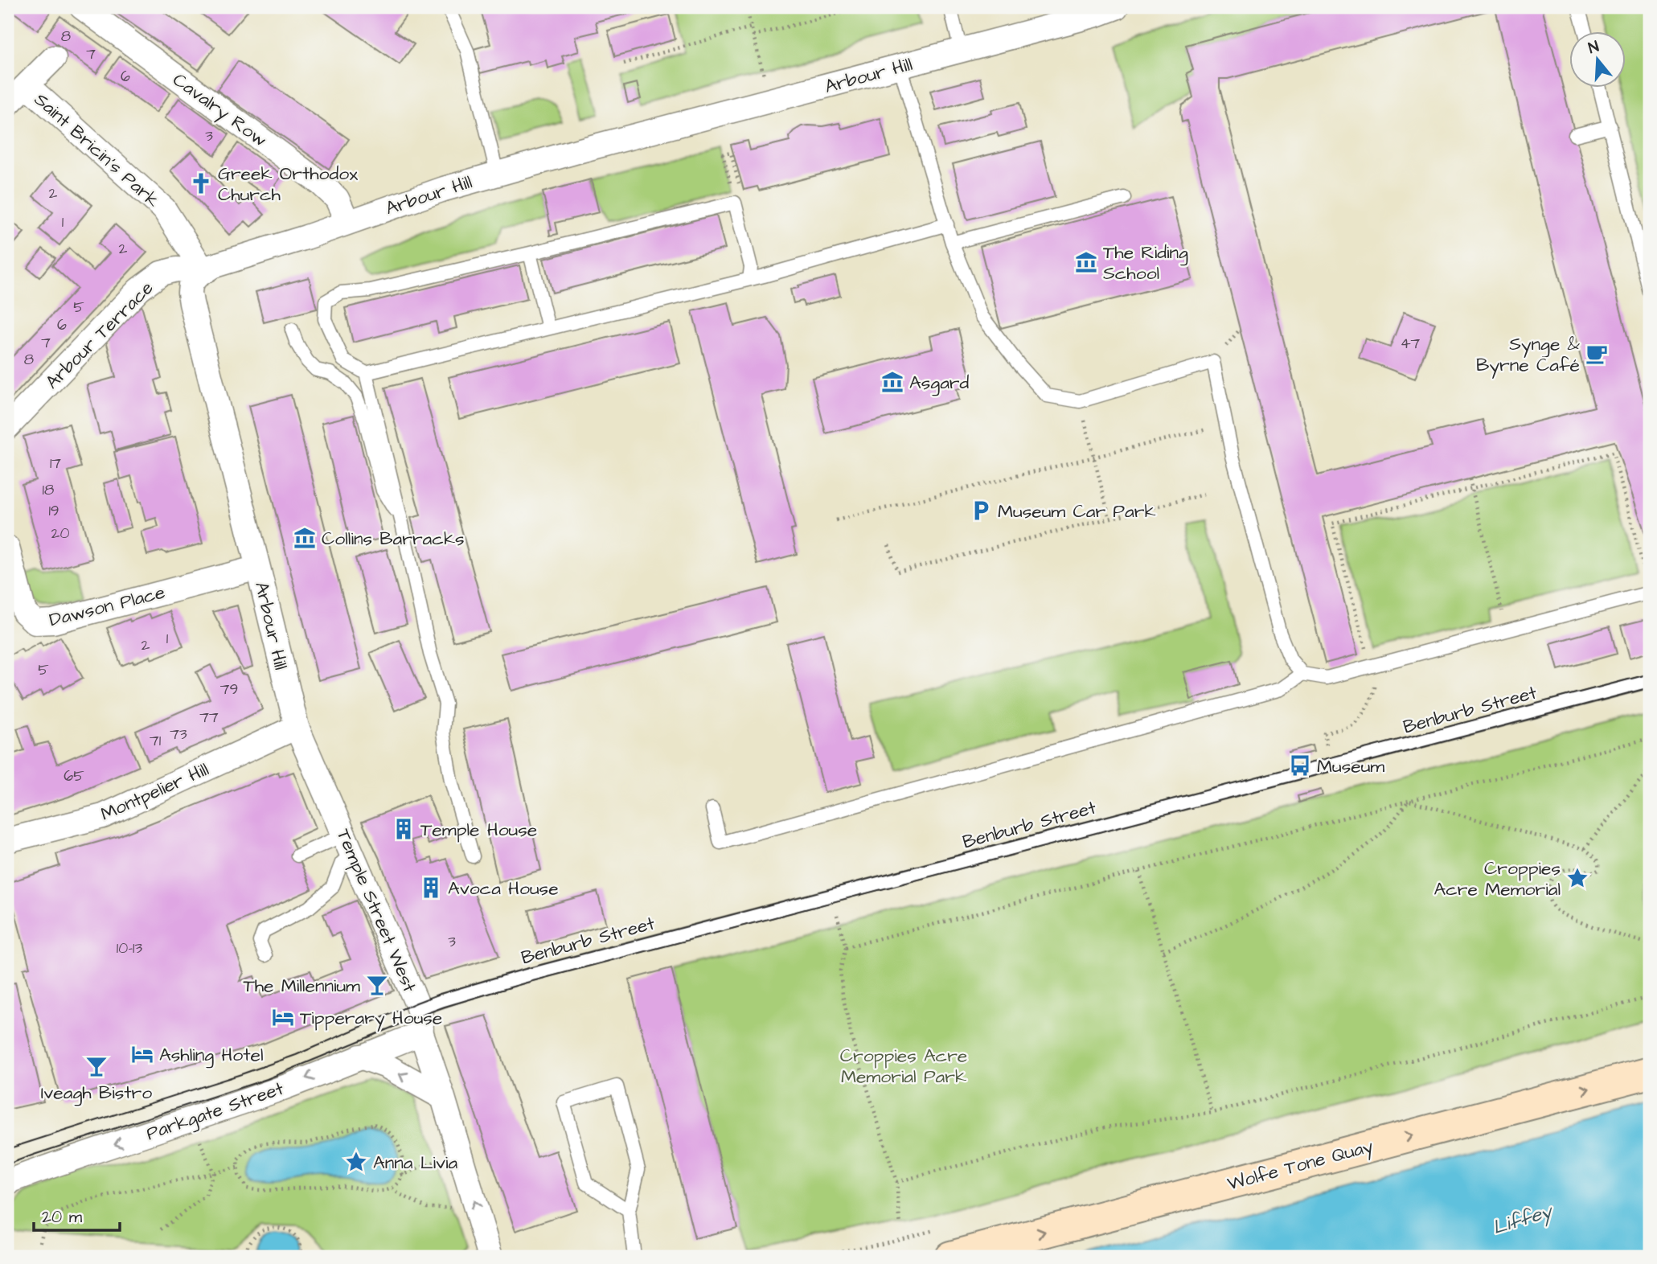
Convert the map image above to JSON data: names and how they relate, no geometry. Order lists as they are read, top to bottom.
{
  "streets": {
    "main road": ["Wolfe Tone Quay"],
    "street": [
      "Arbour Hill",
      "Cavalry Row",
      "Saint Bricin's Park",
      "Arbour Terrace",
      "Dawson Place",
      "Montpelier Hill",
      "Temple Street West",
      "Parkgate Street"
    ],
    "lane": ["Benburb Street"]
  },
  "crossings": [
    ["Arbour Hill", "Cavalry Row"],
    ["Arbour Hill", "Saint Bricin's Park"],
    ["Arbour Hill", "Arbour Terrace"],
    ["Arbour Hill", "Dawson Place"],
    ["Arbour Hill", "Montpelier Hill"],
    ["Arbour Hill", "Temple Street West"],
    ["Saint Bricin's Park", "Arbour Terrace"],
    ["Benburb Street", "Temple Street West"],
    ["Montpelier Hill", "Temple Street West"],
    ["Temple Street West", "Parkgate Street"]
  ],
  "one_way": ["Parkgate Street", "Wolfe Tone Quay"],
  "water": ["Liffey"],
  "parks": ["Croppies Acre Memorial Park"],
  "places": {
    "church": ["Greek Orthodox Church"],
    "museum": ["The Riding School", "Asgard", "Collins Barracks"],
    "cafe": ["Synge & Byrne Café"],
    "parking": ["Museum Car Park"],
    "bus stop": ["Museum"],
    "building": ["Temple House", "Avoca House"],
    "place": ["Croppies Acre Memorial", "Anna Livia"],
    "bar": ["The Millennium", "Iveagh Bistro"],
    "hotel": ["Tipperary House", "Ashling Hotel"]
  },
  "house_numbers": [
    "8",
    "7",
    "6",
    "3",
    "2",
    "1",
    "2",
    "5",
    "6",
    "7",
    "47",
    "8",
    "17",
    "18",
    "19",
    "20",
    "1",
    "2",
    "5",
    "79",
    "77",
    "73",
    "71",
    "65",
    "3",
    "10-13"
  ],
  "scale_bar": "20 m",
  "north": "top"
}
